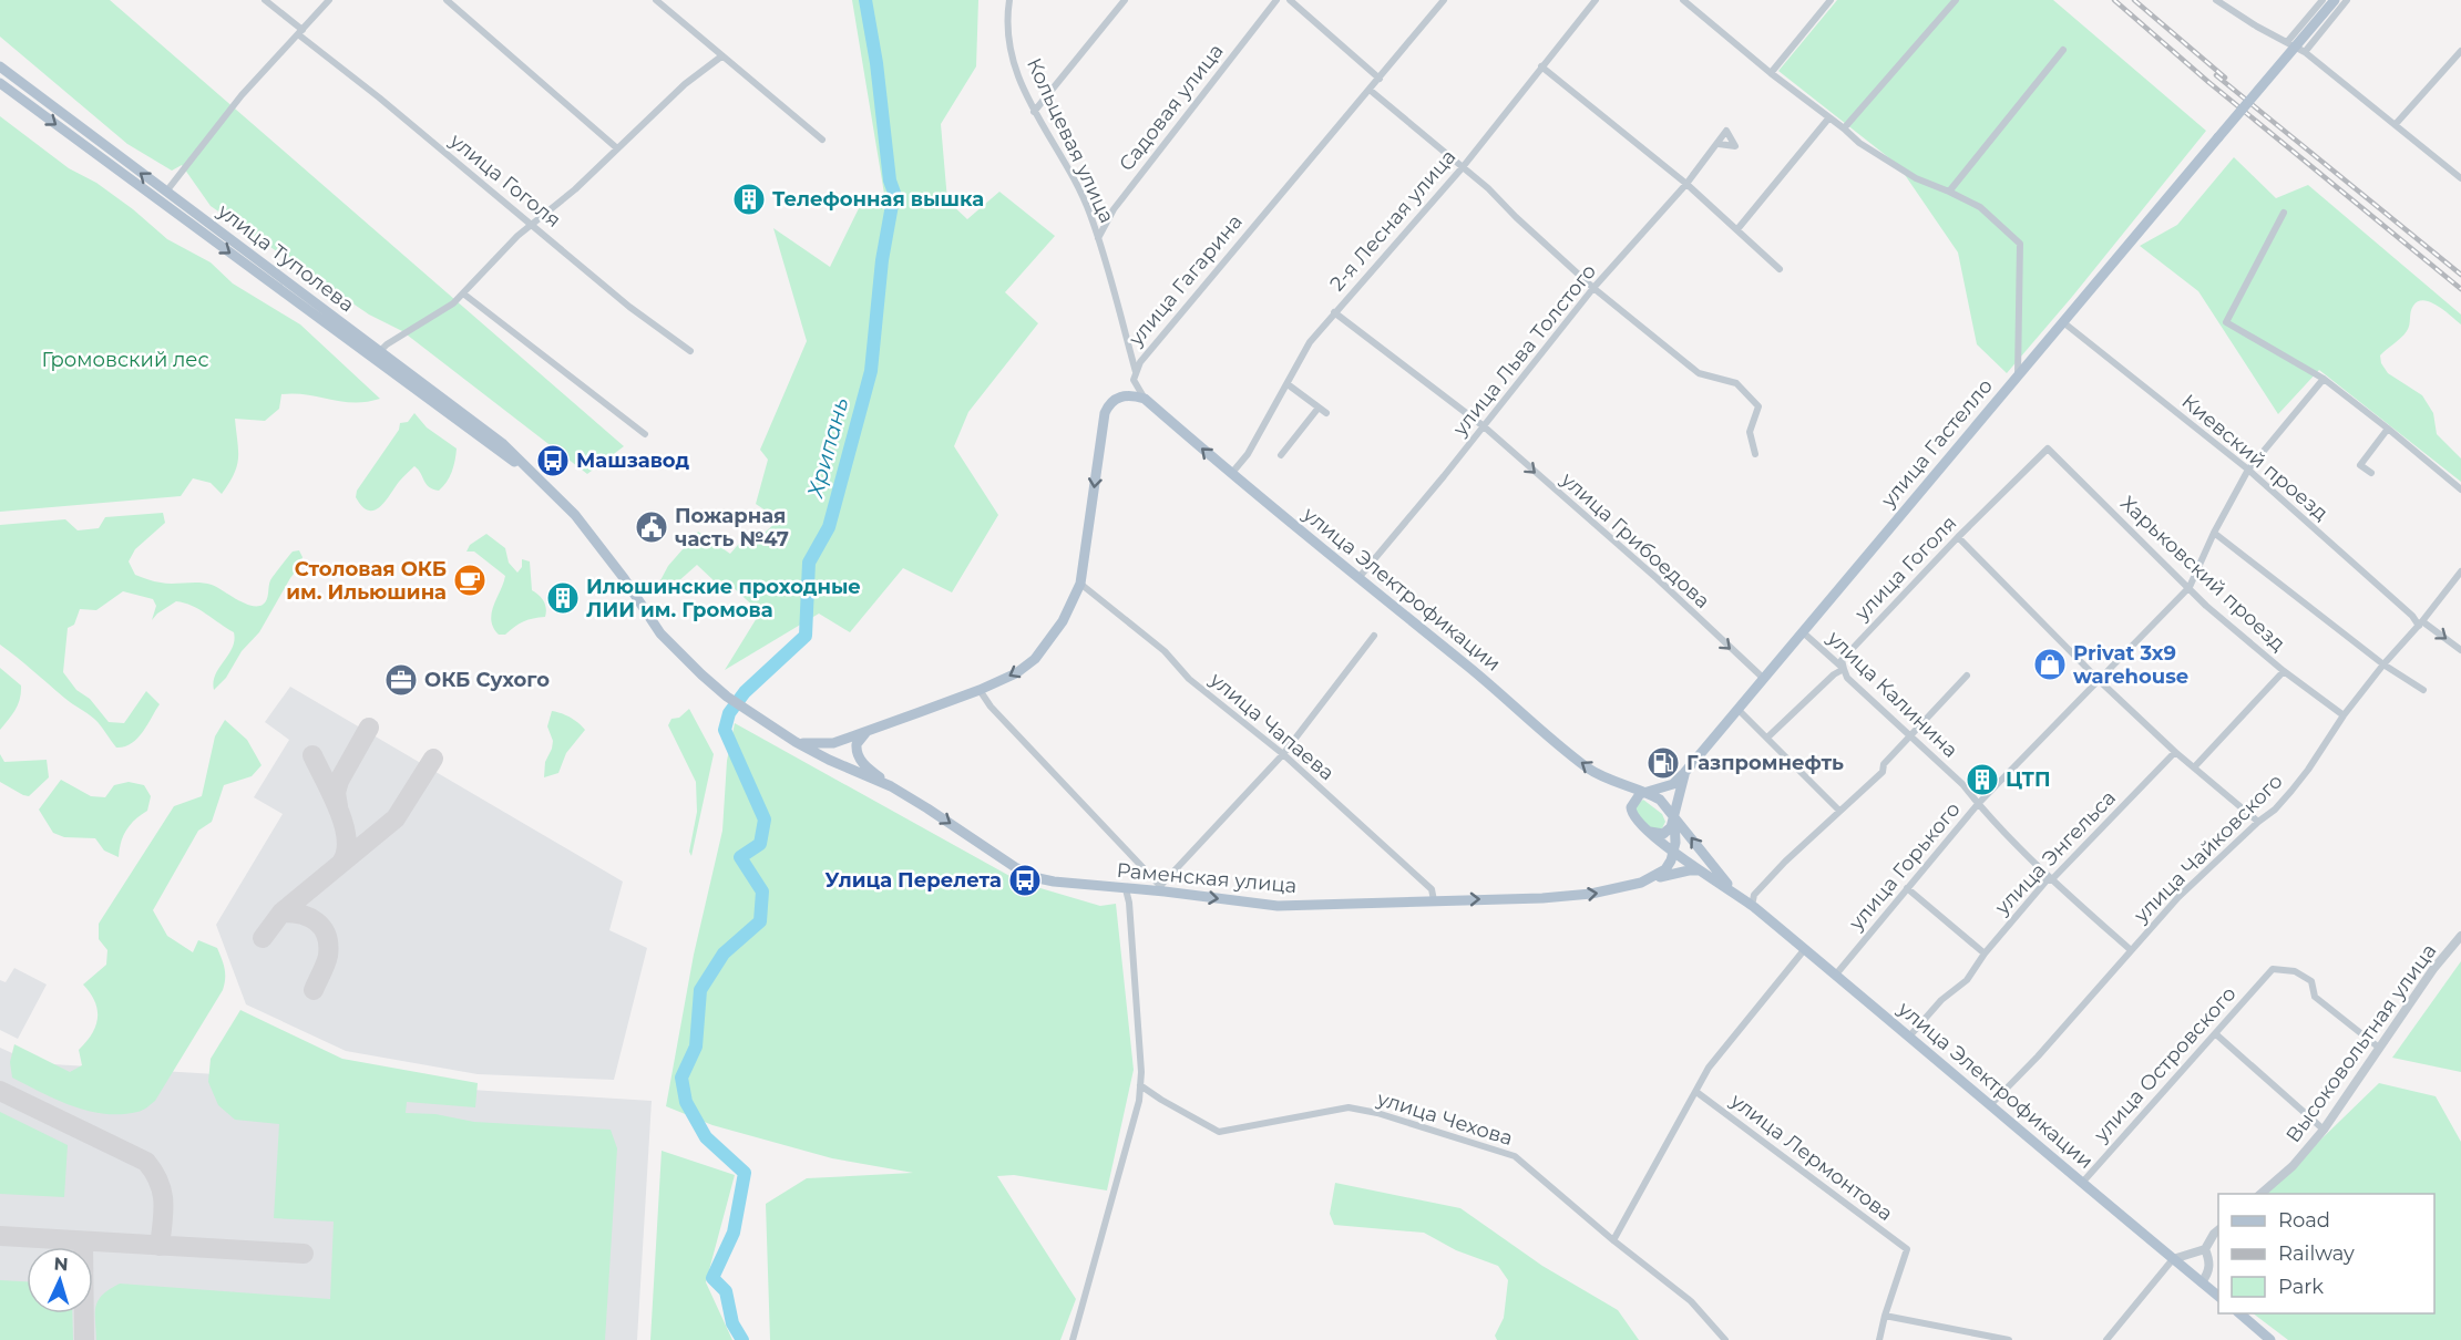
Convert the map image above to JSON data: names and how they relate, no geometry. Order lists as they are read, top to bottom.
{
  "streets": {
    "main road": [
      "улица Туполева",
      "улица Гастелло",
      "улица Электрофикации",
      "Раменская улица"
    ],
    "street": [
      "Садовая улица",
      "Кольцевая улица",
      "улица Гоголя",
      "2-я Лесная улица",
      "улица Гагарина",
      "улица Льва Толстого",
      "Киевский проезд",
      "улица Грибоедова",
      "Харьковский проезд",
      "улица Калинина",
      "улица Чапаева",
      "улица Чайковского",
      "улица Энгельса",
      "улица Горького",
      "Высоковольтная улица",
      "улица Островского",
      "улица Чехова",
      "улица Лермонтова"
    ]
  },
  "crossings": [
    ["Садовая улица", "Кольцевая улица"],
    ["Кольцевая улица", "улица Гагарина"],
    ["улица Гоголя", "Харьковский проезд"],
    ["улица Гоголя", "улица Калинина"],
    ["2-я Лесная улица", "улица Грибоедова"],
    ["2-я Лесная улица", "улица Электрофикации"],
    ["улица Туполева", "Раменская улица"],
    ["улица Гагарина", "улица Электрофикации"],
    ["улица Льва Толстого", "улица Грибоедова"],
    ["улица Льва Толстого", "улица Электрофикации"],
    ["улица Гастелло", "Киевский проезд"],
    ["улица Гастелло", "улица Грибоедова"],
    ["улица Гастелло", "улица Электрофикации"],
    ["улица Гастелло", "улица Калинина"],
    ["улица Гастелло", "Раменская улица"],
    ["Киевский проезд", "улица Чайковского"],
    ["Киевский проезд", "улица Горького"],
    ["Харьковский проезд", "улица Чайковского"],
    ["Харьковский проезд", "улица Горького"],
    ["улица Электрофикации", "улица Чайковского"],
    ["улица Электрофикации", "улица Энгельса"],
    ["улица Электрофикации", "улица Горького"],
    ["улица Электрофикации", "улица Островского"],
    ["улица Калинина", "улица Чайковского"],
    ["улица Калинина", "улица Энгельса"],
    ["улица Калинина", "улица Горького"],
    ["улица Чапаева", "Раменская улица"],
    ["Высоковольтная улица", "улица Островского"]
  ],
  "one_way": ["улица Грибоедова", "улица Электрофикации", "Раменская улица"],
  "water": ["Хрипань"],
  "parks": ["Громовский лес"],
  "places": {
    "building": ["Телефонная вышка", "Илюшинские проходные ЛИИ им. Громова", "ЦТП"],
    "bus stop": ["Машзавод", "Улица Перелета"],
    "public building": ["Пожарная часть №47"],
    "cafe": ["Столовая ОКБ им. Ильюшина"],
    "shop": ["Privat 3x9 warehouse"],
    "office": ["ОКБ Сухого"],
    "fuel station": ["Газпромнефть"]
  },
  "legend": ["Road", "Railway", "Park"],
  "north": "top"
}
